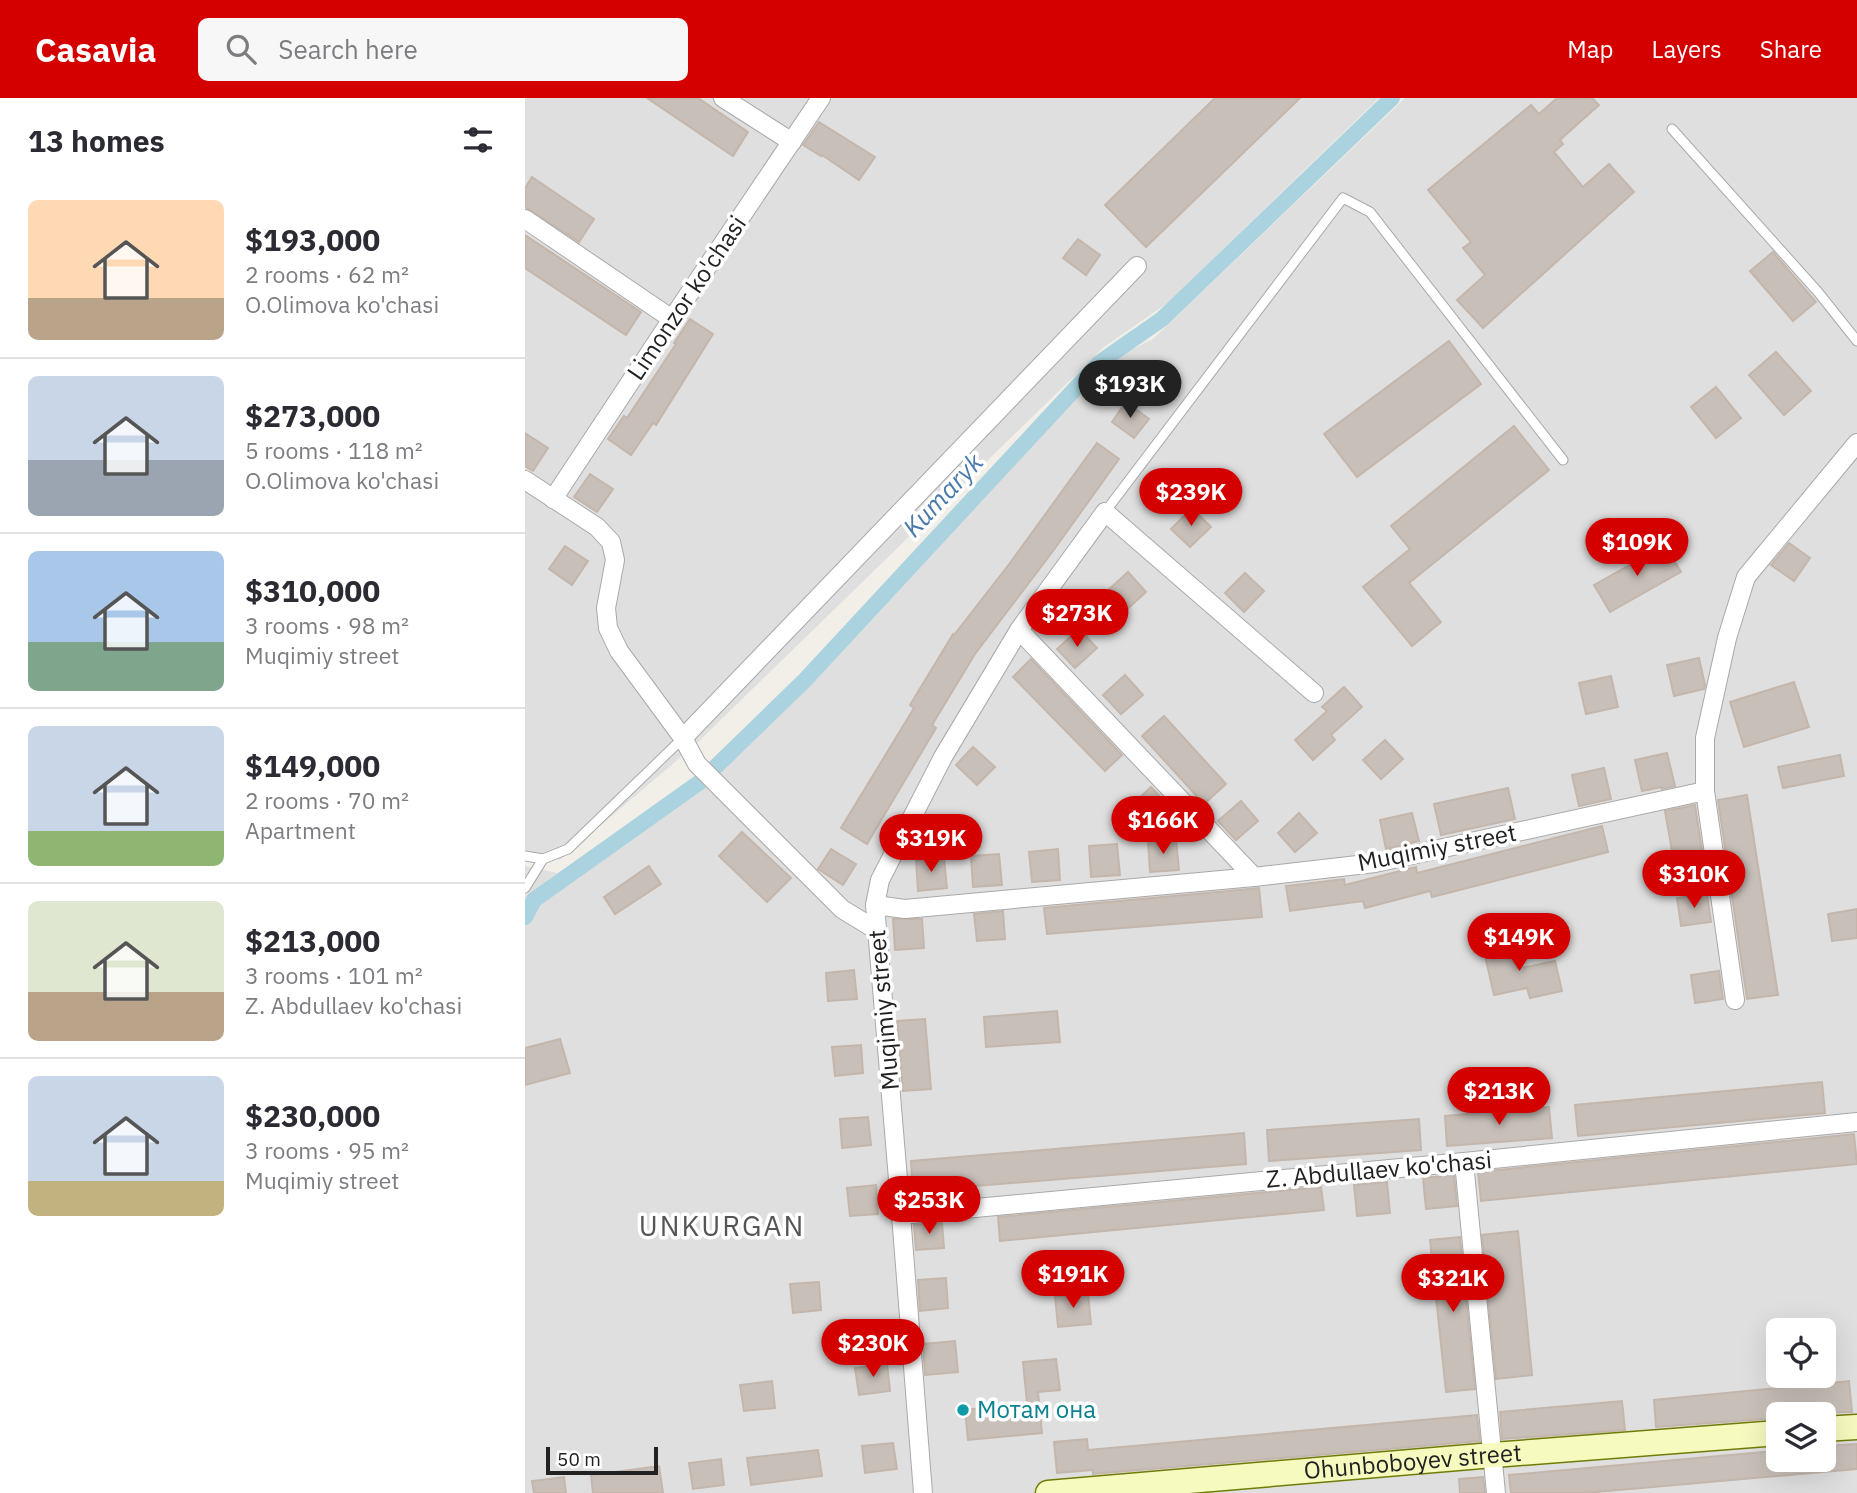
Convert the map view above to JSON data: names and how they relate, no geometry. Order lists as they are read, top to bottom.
{
  "streets": {
    "main road": ["Ohunboboyev street"],
    "street": ["Limonzor ko'chasi", "Muqimiy street", "Z. Abdullaev ko'chasi"]
  },
  "crossings": [
    ["Muqimiy street", "Z. Abdullaev ko'chasi"]
  ],
  "districts": ["UNKURGAN"],
  "water": ["Kumaryk"],
  "places": ["Мотам она"],
  "scale_bar": "50 m",
  "page": {
    "header": "Casavia",
    "search": "Search here",
    "nav": ["Map", "Layers", "Share"],
    "heading": "13 homes",
    "list": [
      {
        "name": "$193,000",
        "note": "2 rooms · 62 m² · O.Olimova ko'chasi"
      },
      {
        "name": "$273,000",
        "note": "5 rooms · 118 m² · O.Olimova ko'chasi"
      },
      {
        "name": "$310,000",
        "note": "3 rooms · 98 m² · Muqimiy street"
      },
      {
        "name": "$149,000",
        "note": "2 rooms · 70 m² · Apartment"
      },
      {
        "name": "$213,000",
        "note": "3 rooms · 101 m² · Z. Abdullaev ko'chasi"
      },
      {
        "name": "$230,000",
        "note": "3 rooms · 95 m² · Muqimiy street"
      }
    ],
    "price": [
      "$193K",
      "$239K",
      "$109K",
      "$273K",
      "$166K",
      "$319K",
      "$310K",
      "$149K",
      "$213K",
      "$253K",
      "$191K",
      "$321K",
      "$230K"
    ],
    "scale": "50 m"
  }
}
